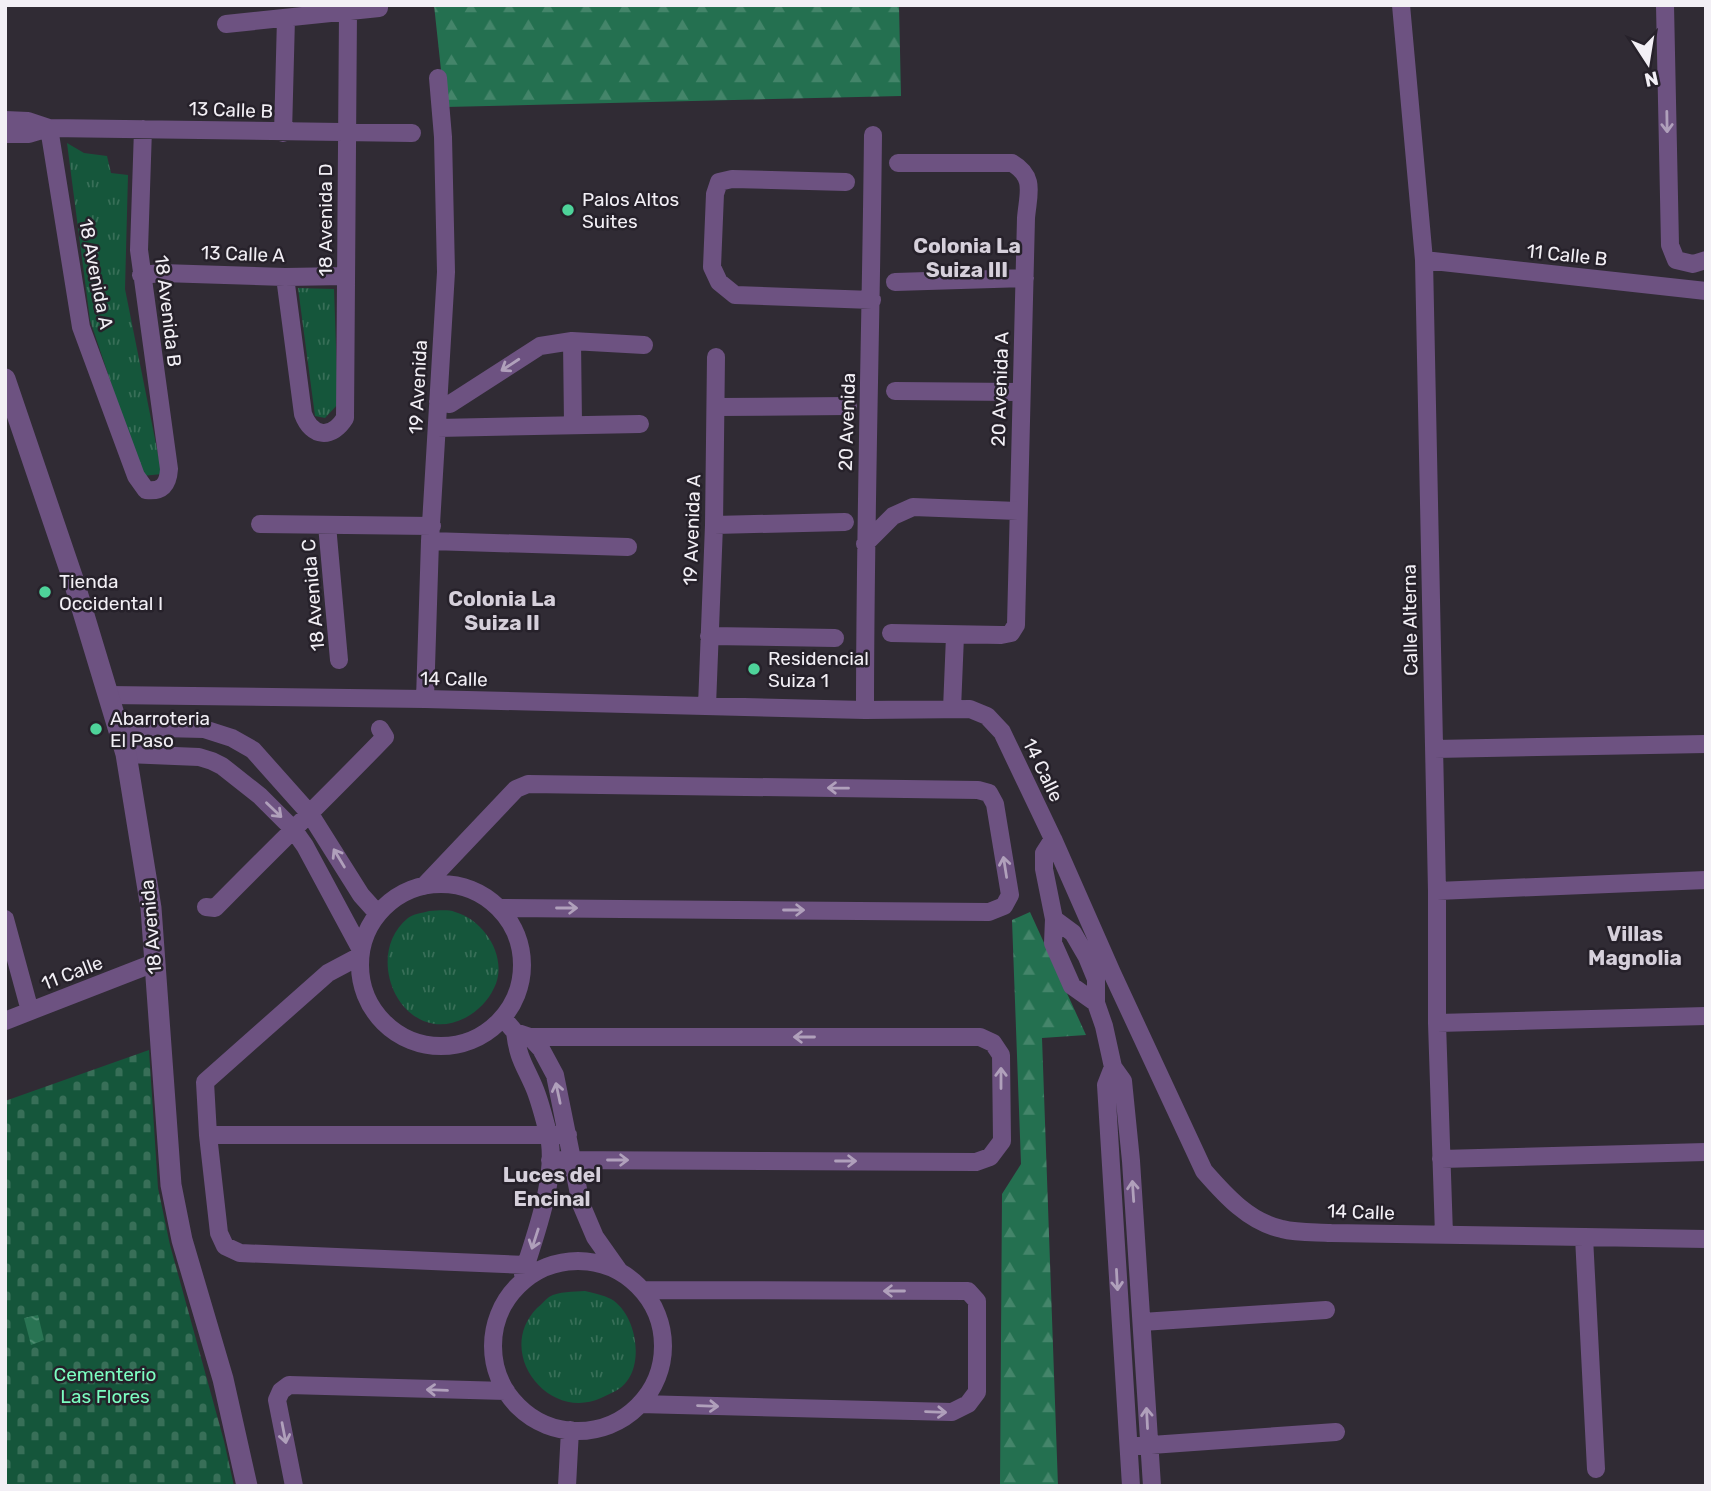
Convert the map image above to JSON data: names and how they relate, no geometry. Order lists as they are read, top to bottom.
{
  "streets": {
    "street": [
      "13 Calle B",
      "18 Avenida D",
      "13 Calle A",
      "11 Calle B",
      "18 Avenida A",
      "18 Avenida B",
      "19 Avenida",
      "20 Avenida A",
      "20 Avenida",
      "19 Avenida A",
      "18 Avenida C",
      "Calle Alterna",
      "14 Calle",
      "18 Avenida",
      "11 Calle"
    ]
  },
  "crossings": [
    ["13 Calle B", "18 Avenida D"],
    ["13 Calle B", "18 Avenida A"],
    ["13 Calle B", "18 Avenida B"],
    ["18 Avenida D", "13 Calle A"],
    ["13 Calle A", "18 Avenida B"],
    ["11 Calle B", "Calle Alterna"],
    ["18 Avenida A", "18 Avenida B"],
    ["19 Avenida", "14 Calle"],
    ["20 Avenida", "14 Calle"],
    ["19 Avenida A", "14 Calle"],
    ["Calle Alterna", "14 Calle"],
    ["14 Calle", "18 Avenida"],
    ["18 Avenida", "11 Calle"]
  ],
  "districts": [
    "Colonia La Suiza III",
    "Colonia La Suiza II",
    "Villas Magnolia",
    "Luces del Encinal"
  ],
  "parks": ["Cementerio Las Flores"],
  "places": [
    "Palos Altos Suites",
    "Tienda Occidental I",
    "Residencial Suiza 1",
    "Abarroteria El Paso"
  ],
  "north": "bottom"
}
